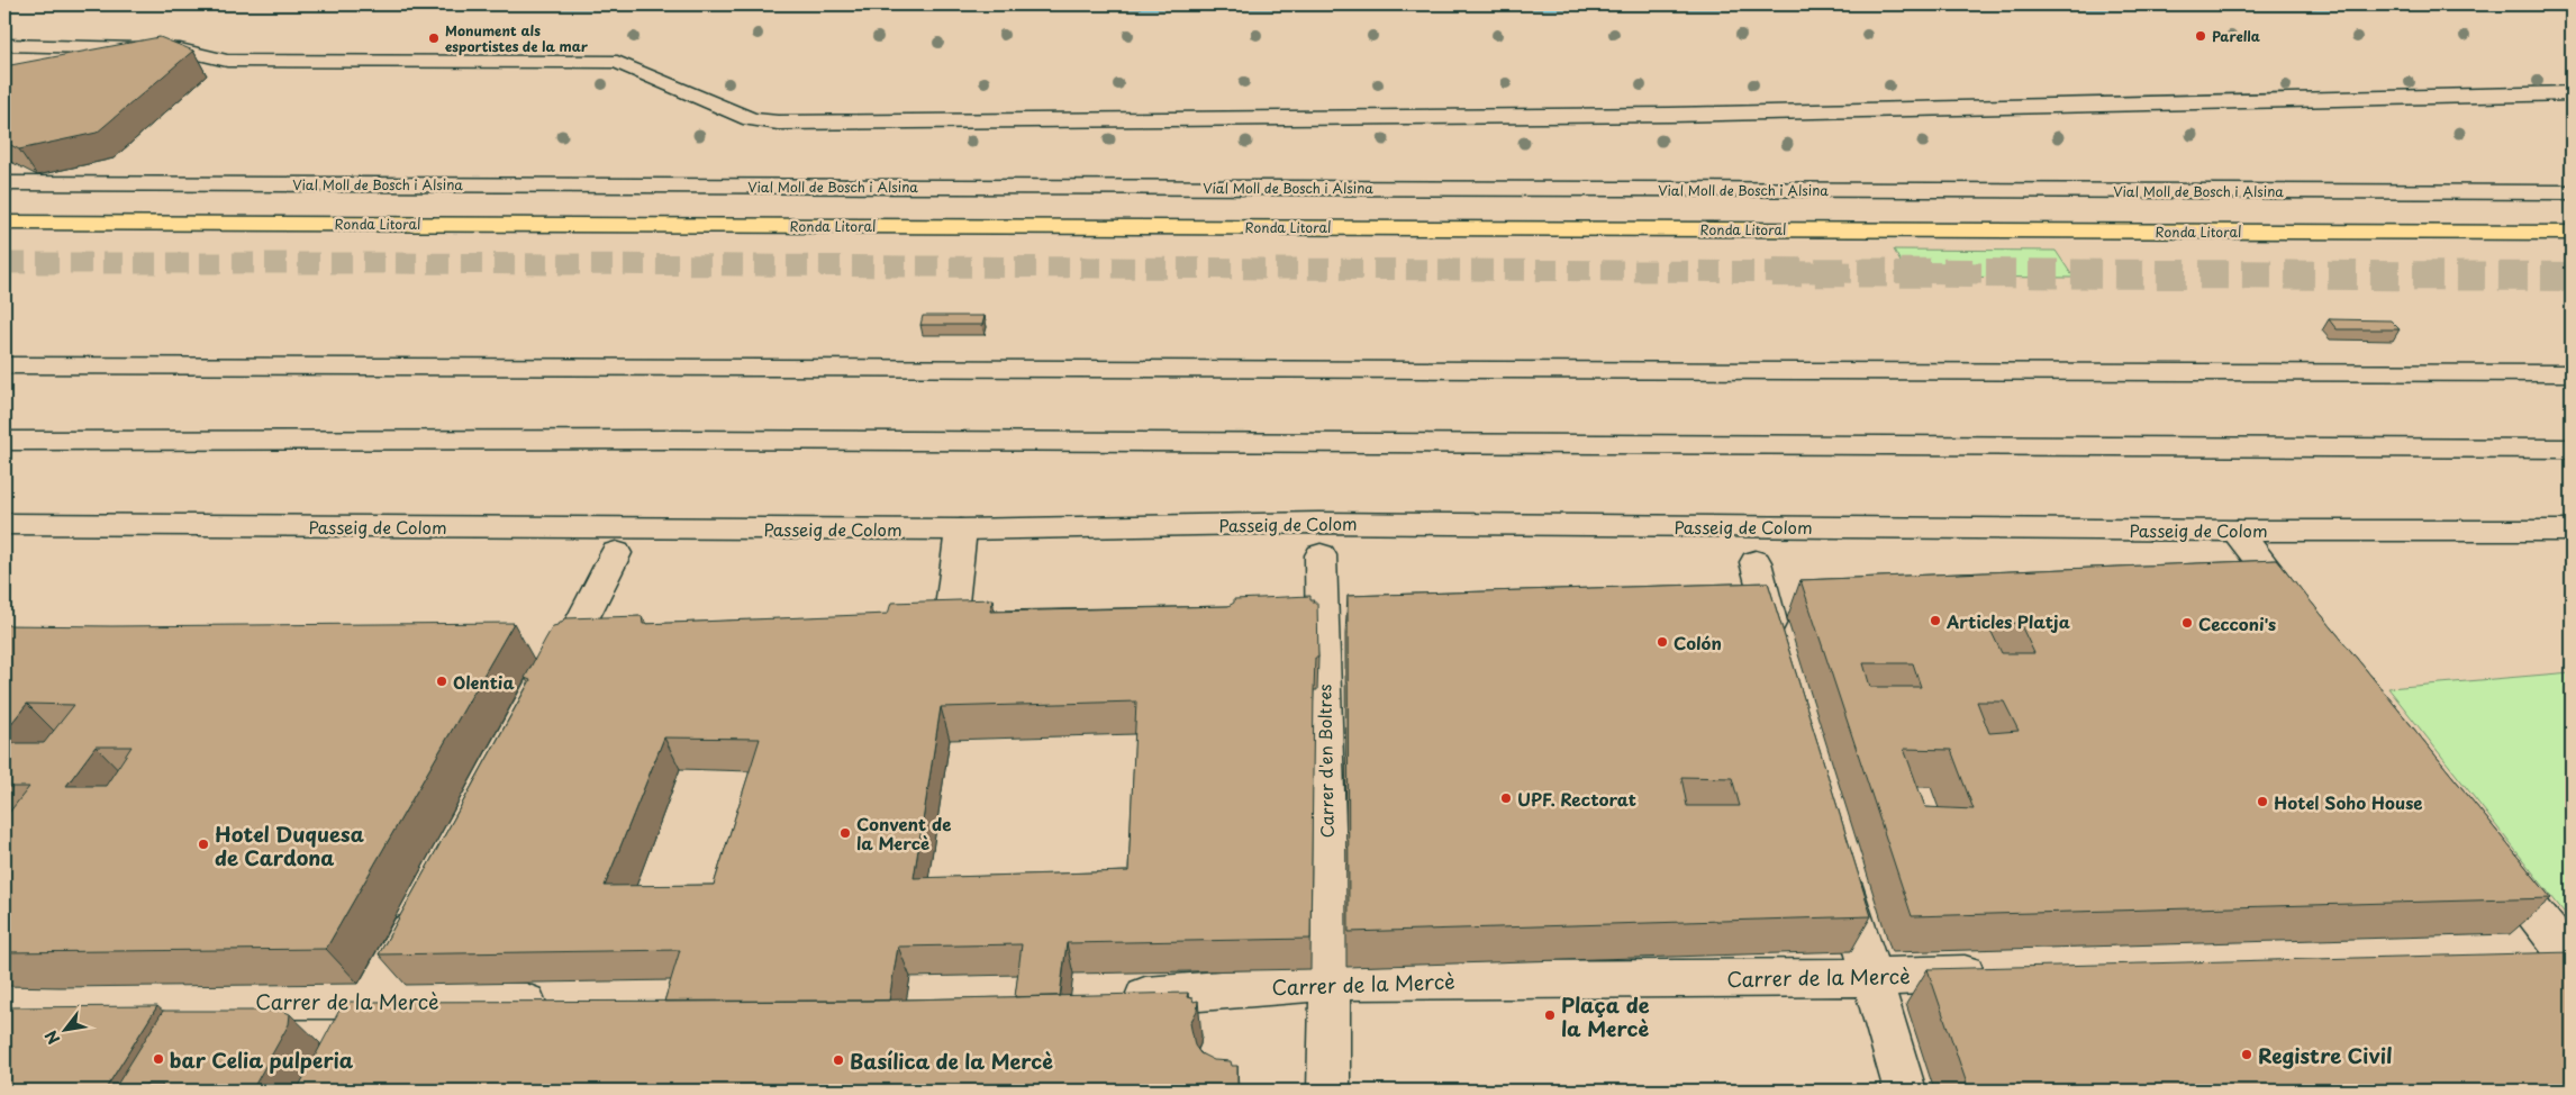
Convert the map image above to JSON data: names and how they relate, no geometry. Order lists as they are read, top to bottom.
{
  "streets": {
    "highway": ["Ronda Litoral"],
    "street": [
      "Vial Moll de Bosch i Alsina",
      "Passeig de Colom",
      "Carrer d'en Boltres",
      "Carrer de la Mercè"
    ]
  },
  "crossings": [
    ["Carrer d'en Boltres", "Carrer de la Mercè"]
  ],
  "places": [
    "Parella",
    "Monument als esportistes de la mar",
    "Articles Platja",
    "Cecconi's",
    "Colón",
    "Olentia",
    "UPF. Rectorat",
    "Hotel Soho House",
    "Convent de la Mercè",
    "Hotel Duquesa de Cardona",
    "Plaça de la Mercè",
    "Registre Civil",
    "bar Celia pulperia",
    "Basílica de la Mercè"
  ],
  "north": "bottom left"
}
